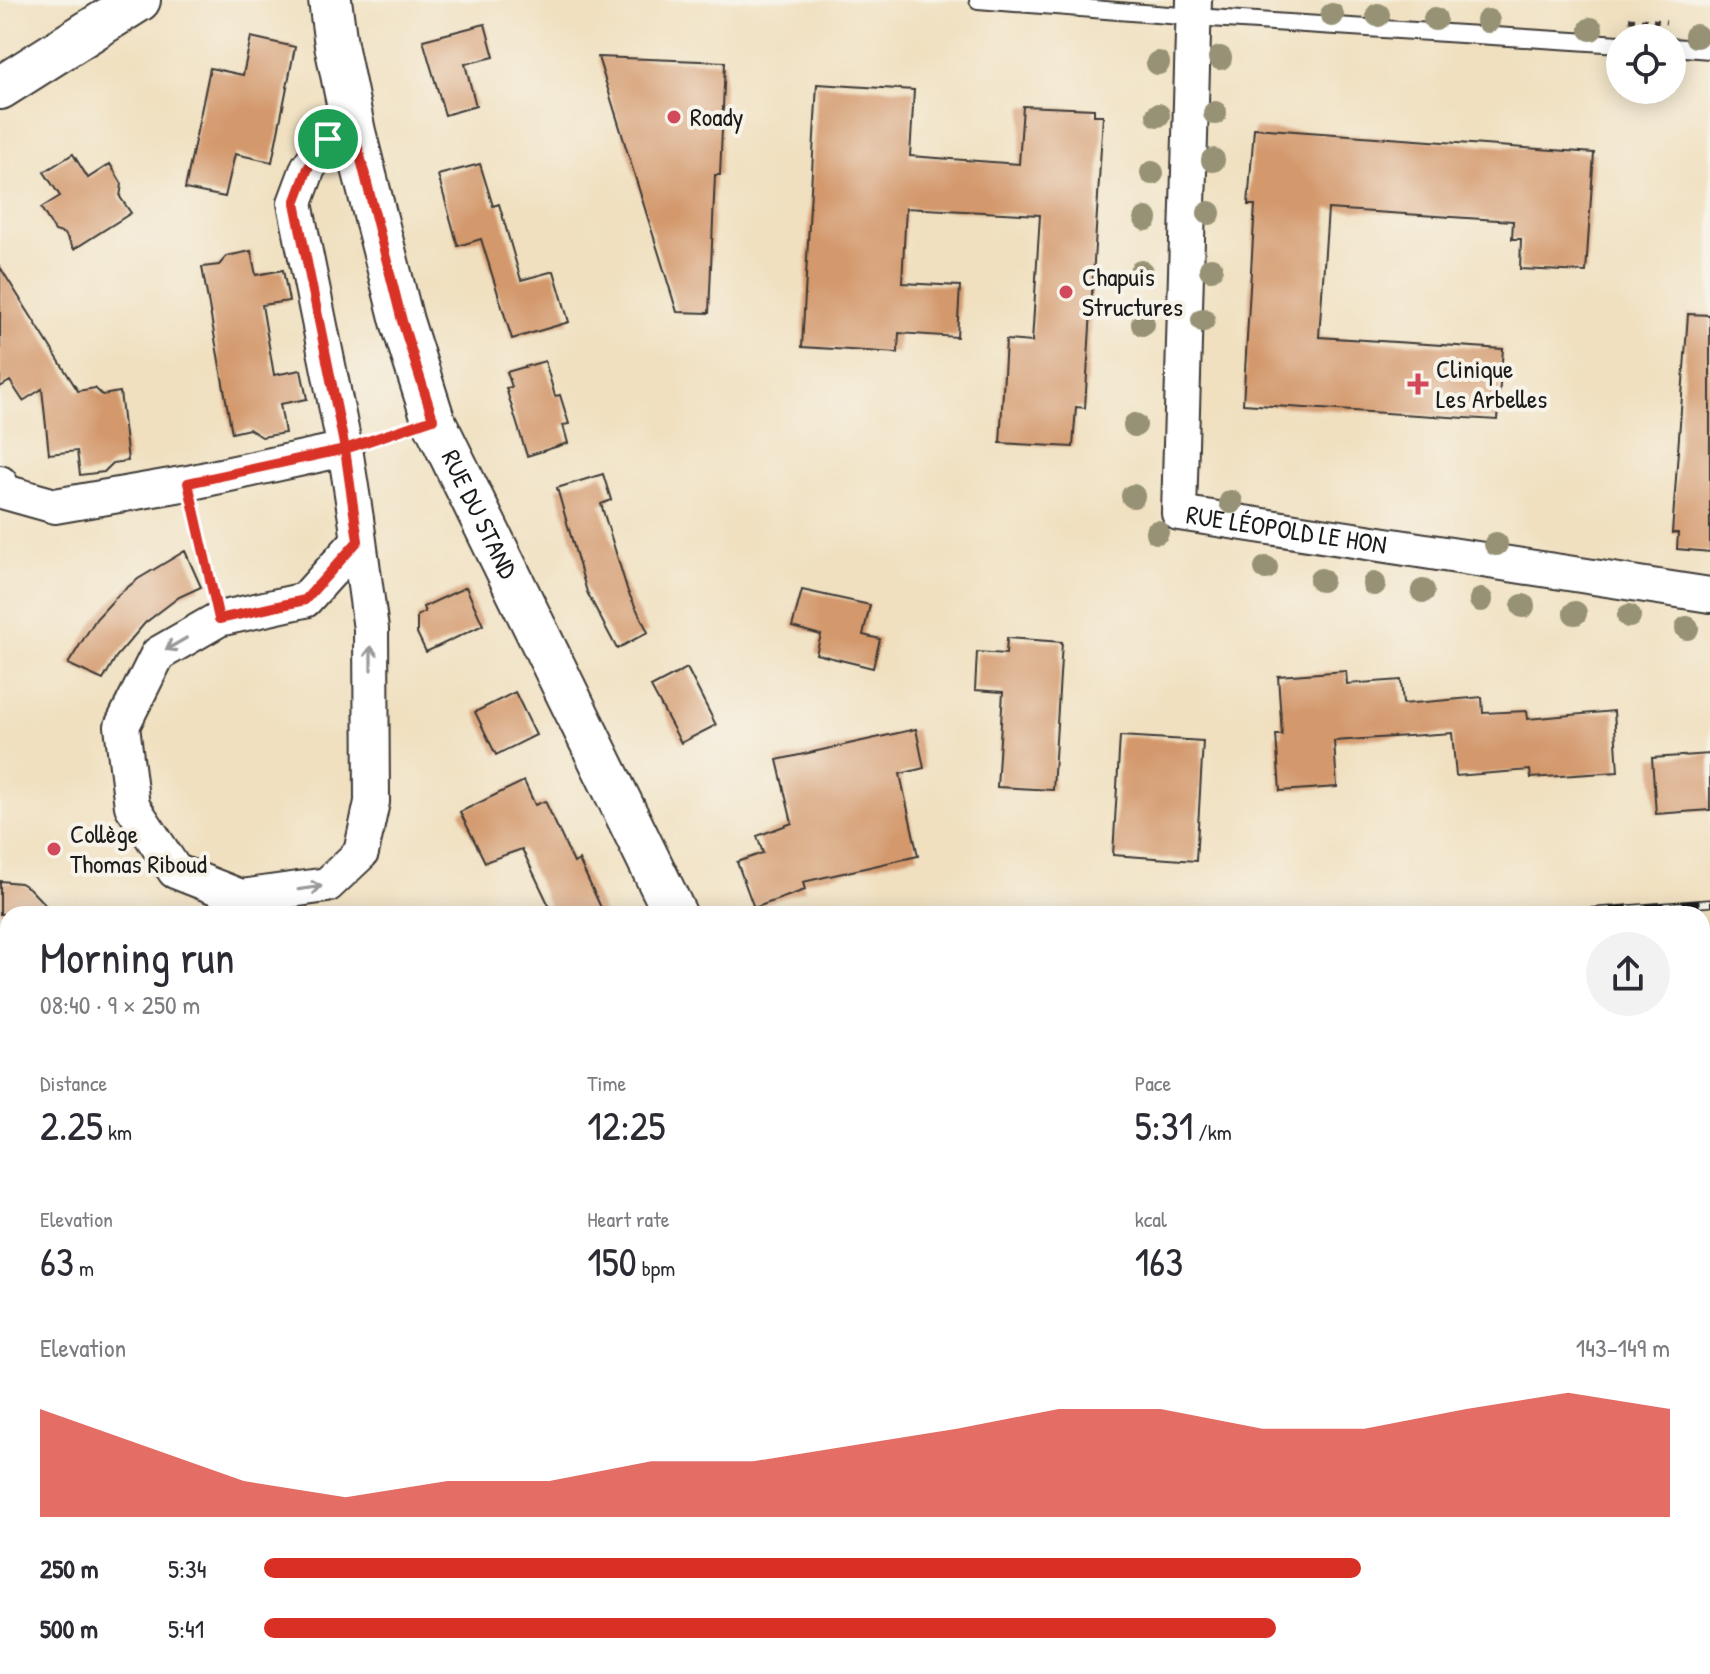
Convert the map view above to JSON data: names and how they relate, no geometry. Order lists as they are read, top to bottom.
{
  "streets": {
    "street": ["RUE DU STAND", "RUE LÉOPOLD LE HON"]
  },
  "places": {
    "other": ["Roady", "Chapuis Structures", "Collège Thomas Riboud"],
    "health": ["Clinique Les Arbelles"]
  },
  "page": {
    "heading": ["Morning run", "08:40 · 9 × 250 m"],
    "stats": [
      ["Distance", "2.25 km"],
      ["Time", "12:25"],
      ["Pace", "5:31 /km"],
      ["Elevation", "63 m"],
      ["Heart rate", "150 bpm"],
      ["kcal", "163"]
    ],
    "chart": ["Elevation", "143–149 m"],
    "list": [
      {
        "name": "250 m",
        "note": "5:34"
      },
      {
        "name": "500 m",
        "note": "5:41"
      }
    ]
  }
}
